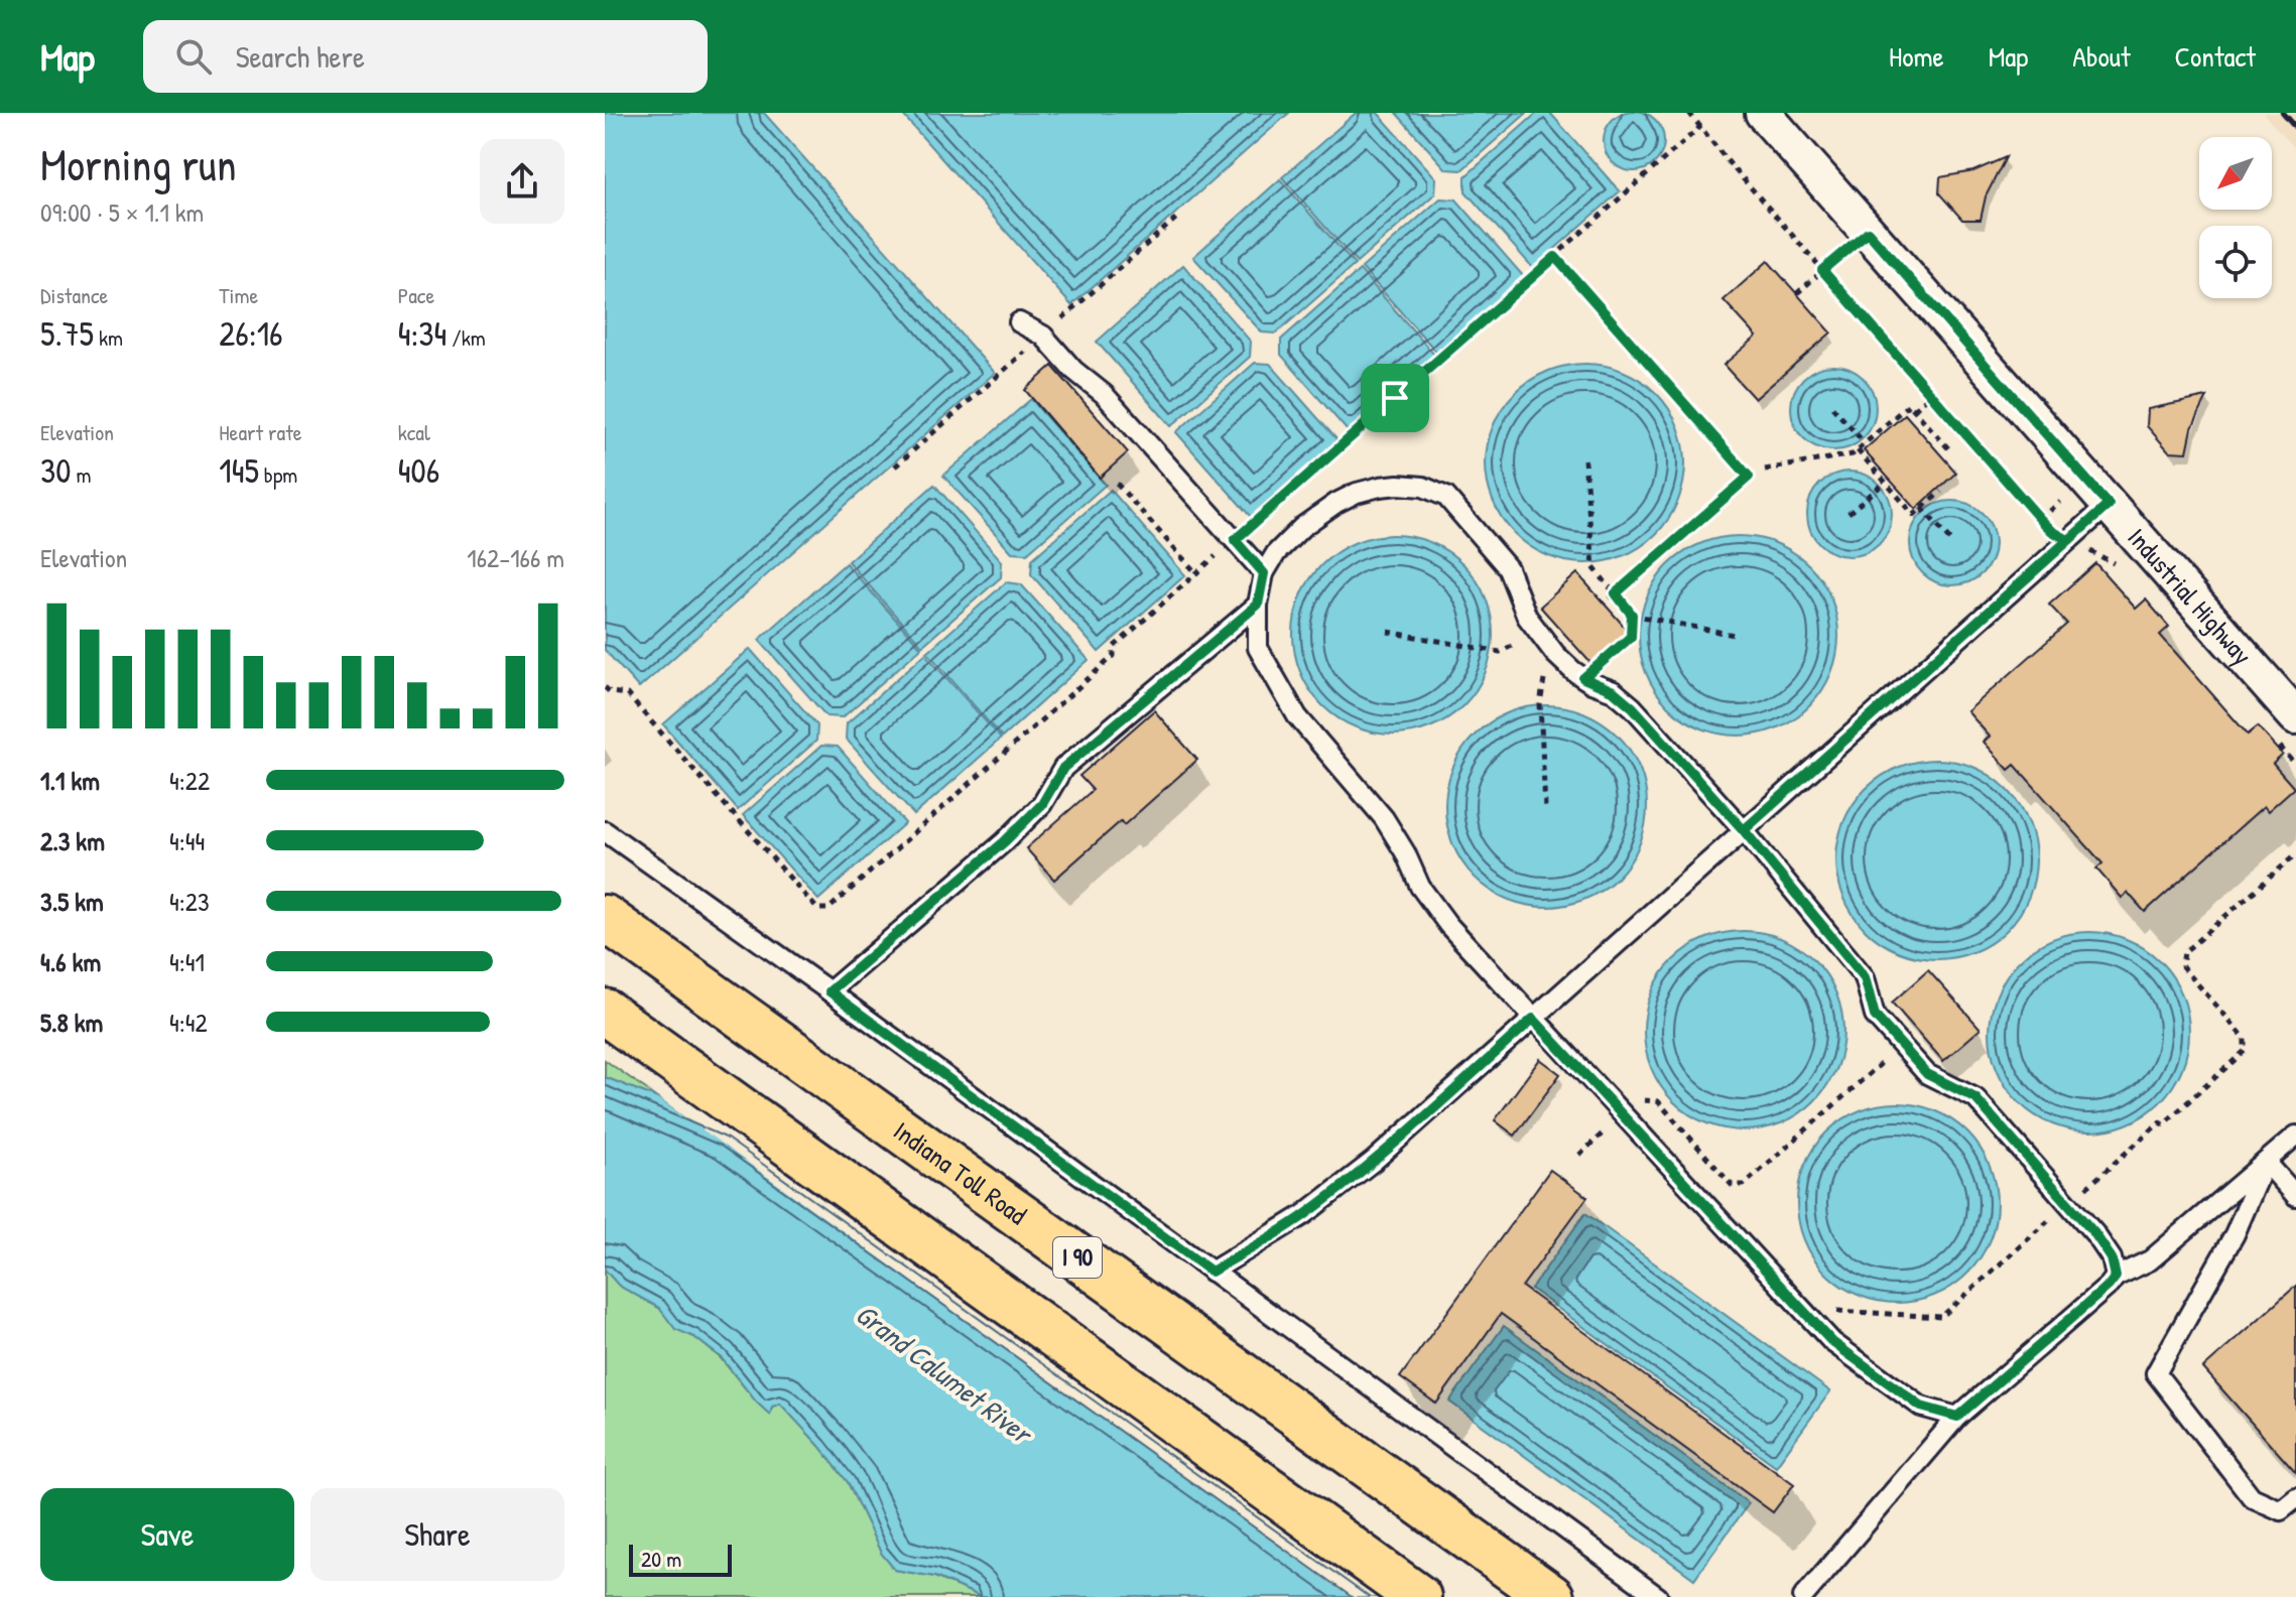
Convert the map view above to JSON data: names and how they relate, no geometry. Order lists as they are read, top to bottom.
{
  "streets": {
    "highway": ["Indiana Toll Road", "I 90"],
    "street": ["Industrial Highway"]
  },
  "water": ["Grand Calumet River"],
  "scale_bar": "20 m",
  "north": "bottom left",
  "page": {
    "header": "Map",
    "search": "Search here",
    "nav": [
      "Home",
      "Map",
      "About",
      "Contact"
    ],
    "heading": ["Morning run", "09:00 · 5 × 1.1 km"],
    "stats": [
      ["Distance", "5.75 km"],
      ["Time", "26:16"],
      ["Pace", "4:34 /km"],
      ["Elevation", "30 m"],
      ["Heart rate", "145 bpm"],
      ["kcal", "406"]
    ],
    "chart": ["Elevation", "162–166 m"],
    "list": [
      {
        "name": "1.1 km",
        "note": "4:22"
      },
      {
        "name": "2.3 km",
        "note": "4:44"
      },
      {
        "name": "3.5 km",
        "note": "4:23"
      },
      {
        "name": "4.6 km",
        "note": "4:41"
      },
      {
        "name": "5.8 km",
        "note": "4:42"
      }
    ],
    "buttons": ["Save", "Share"],
    "scale": "20 m"
  }
}
